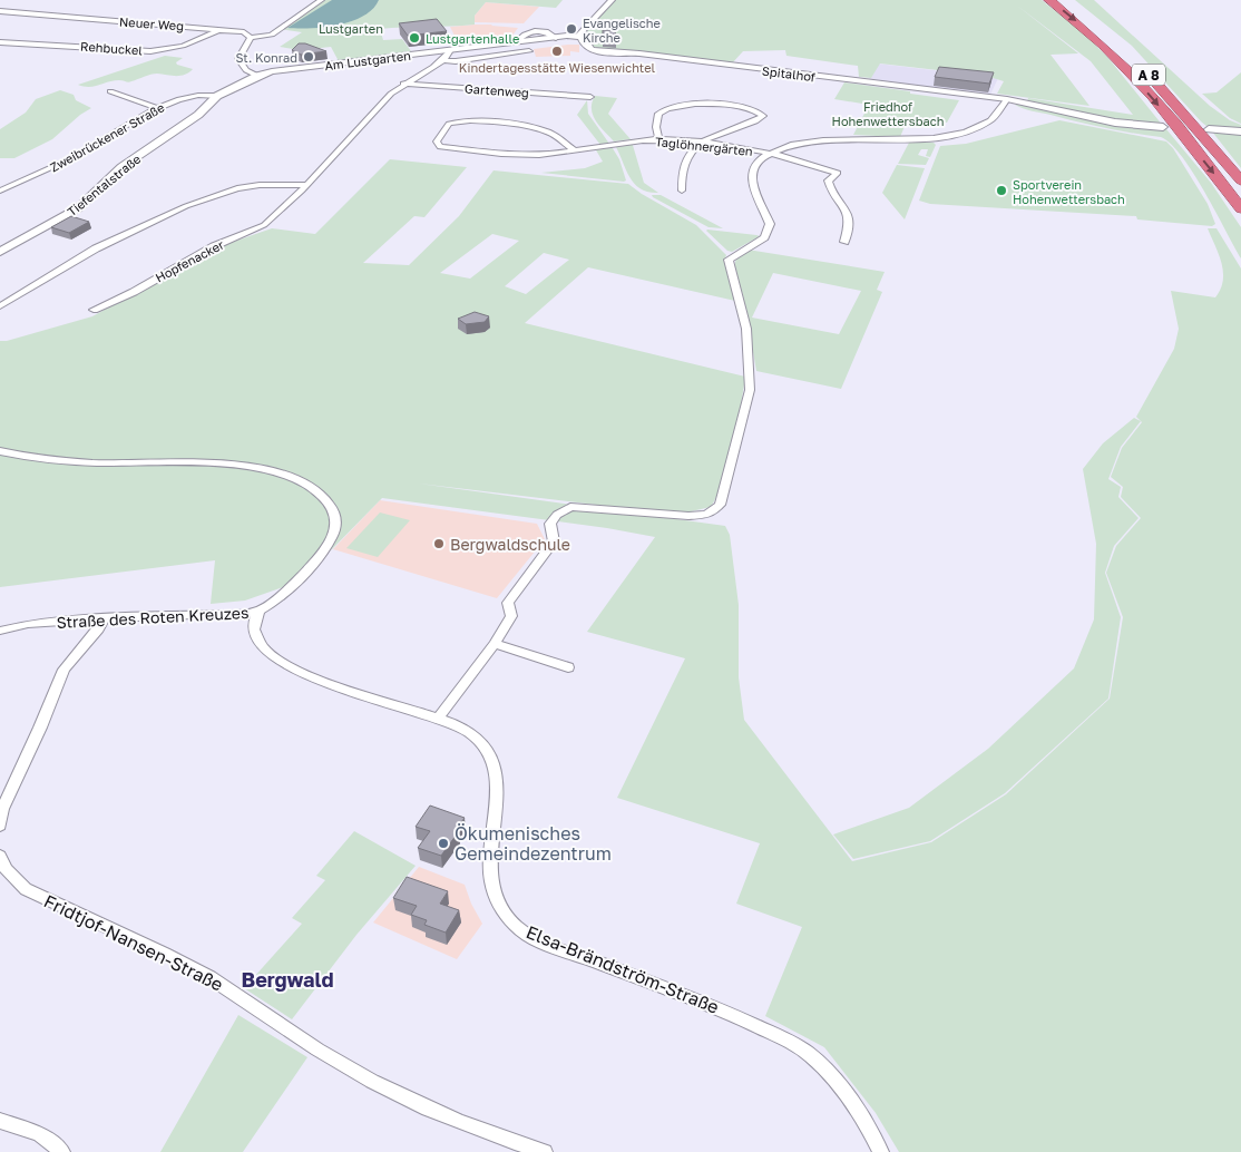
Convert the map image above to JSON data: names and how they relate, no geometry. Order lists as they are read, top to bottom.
{
  "streets": {
    "highway": ["A 8"],
    "street": [
      "Neuer Weg",
      "Rehbuckel",
      "Am Lustgarten",
      "Spitalhof",
      "Gartenweg",
      "Zweibrückener Straße",
      "Taglöhnergärten",
      "Tiefentalstraße",
      "Hopfenacker",
      "Straße des Roten Kreuzes",
      "Fridtjof-Nansen-Straße",
      "Elsa-Brändström-Straße"
    ]
  },
  "crossings": [
    ["Neuer Weg", "Rehbuckel"],
    ["Am Lustgarten", "Spitalhof"],
    ["Am Lustgarten", "Tiefentalstraße"],
    ["Gartenweg", "Hopfenacker"],
    ["Zweibrückener Straße", "Tiefentalstraße"],
    ["Straße des Roten Kreuzes", "Elsa-Brändström-Straße"]
  ],
  "districts": ["Bergwald"],
  "parks": ["Lustgarten", "Friedhof Hohenwettersbach"],
  "places": [
    "Evangelische Kirche",
    "Lustgartenhalle",
    "Kindertagesstätte Wiesenwichtel",
    "St. Konrad",
    "Sportverein Hohenwettersbach",
    "Bergwaldschule",
    "Ökumenisches Gemeindezentrum"
  ]
}
